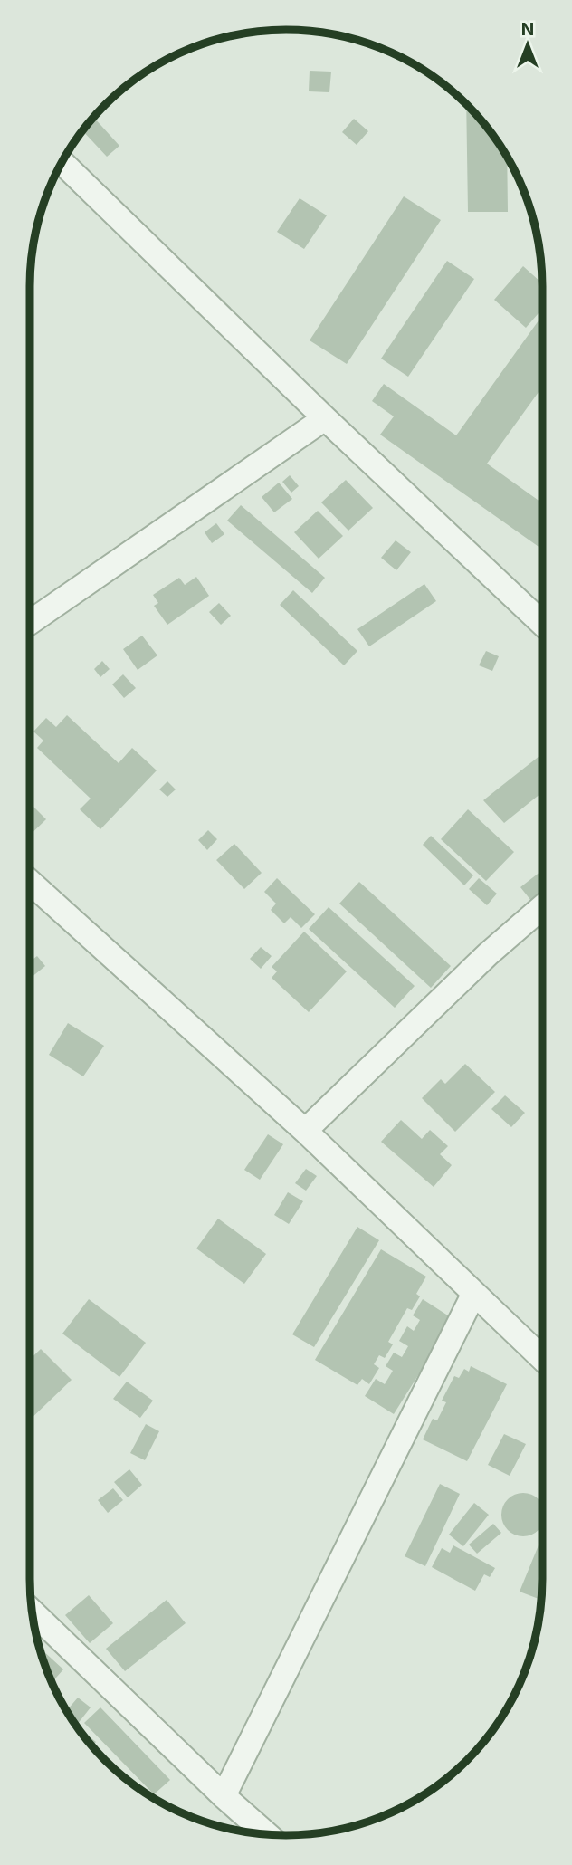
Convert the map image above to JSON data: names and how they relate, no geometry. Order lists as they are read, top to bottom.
{
  "north": "top"
}
